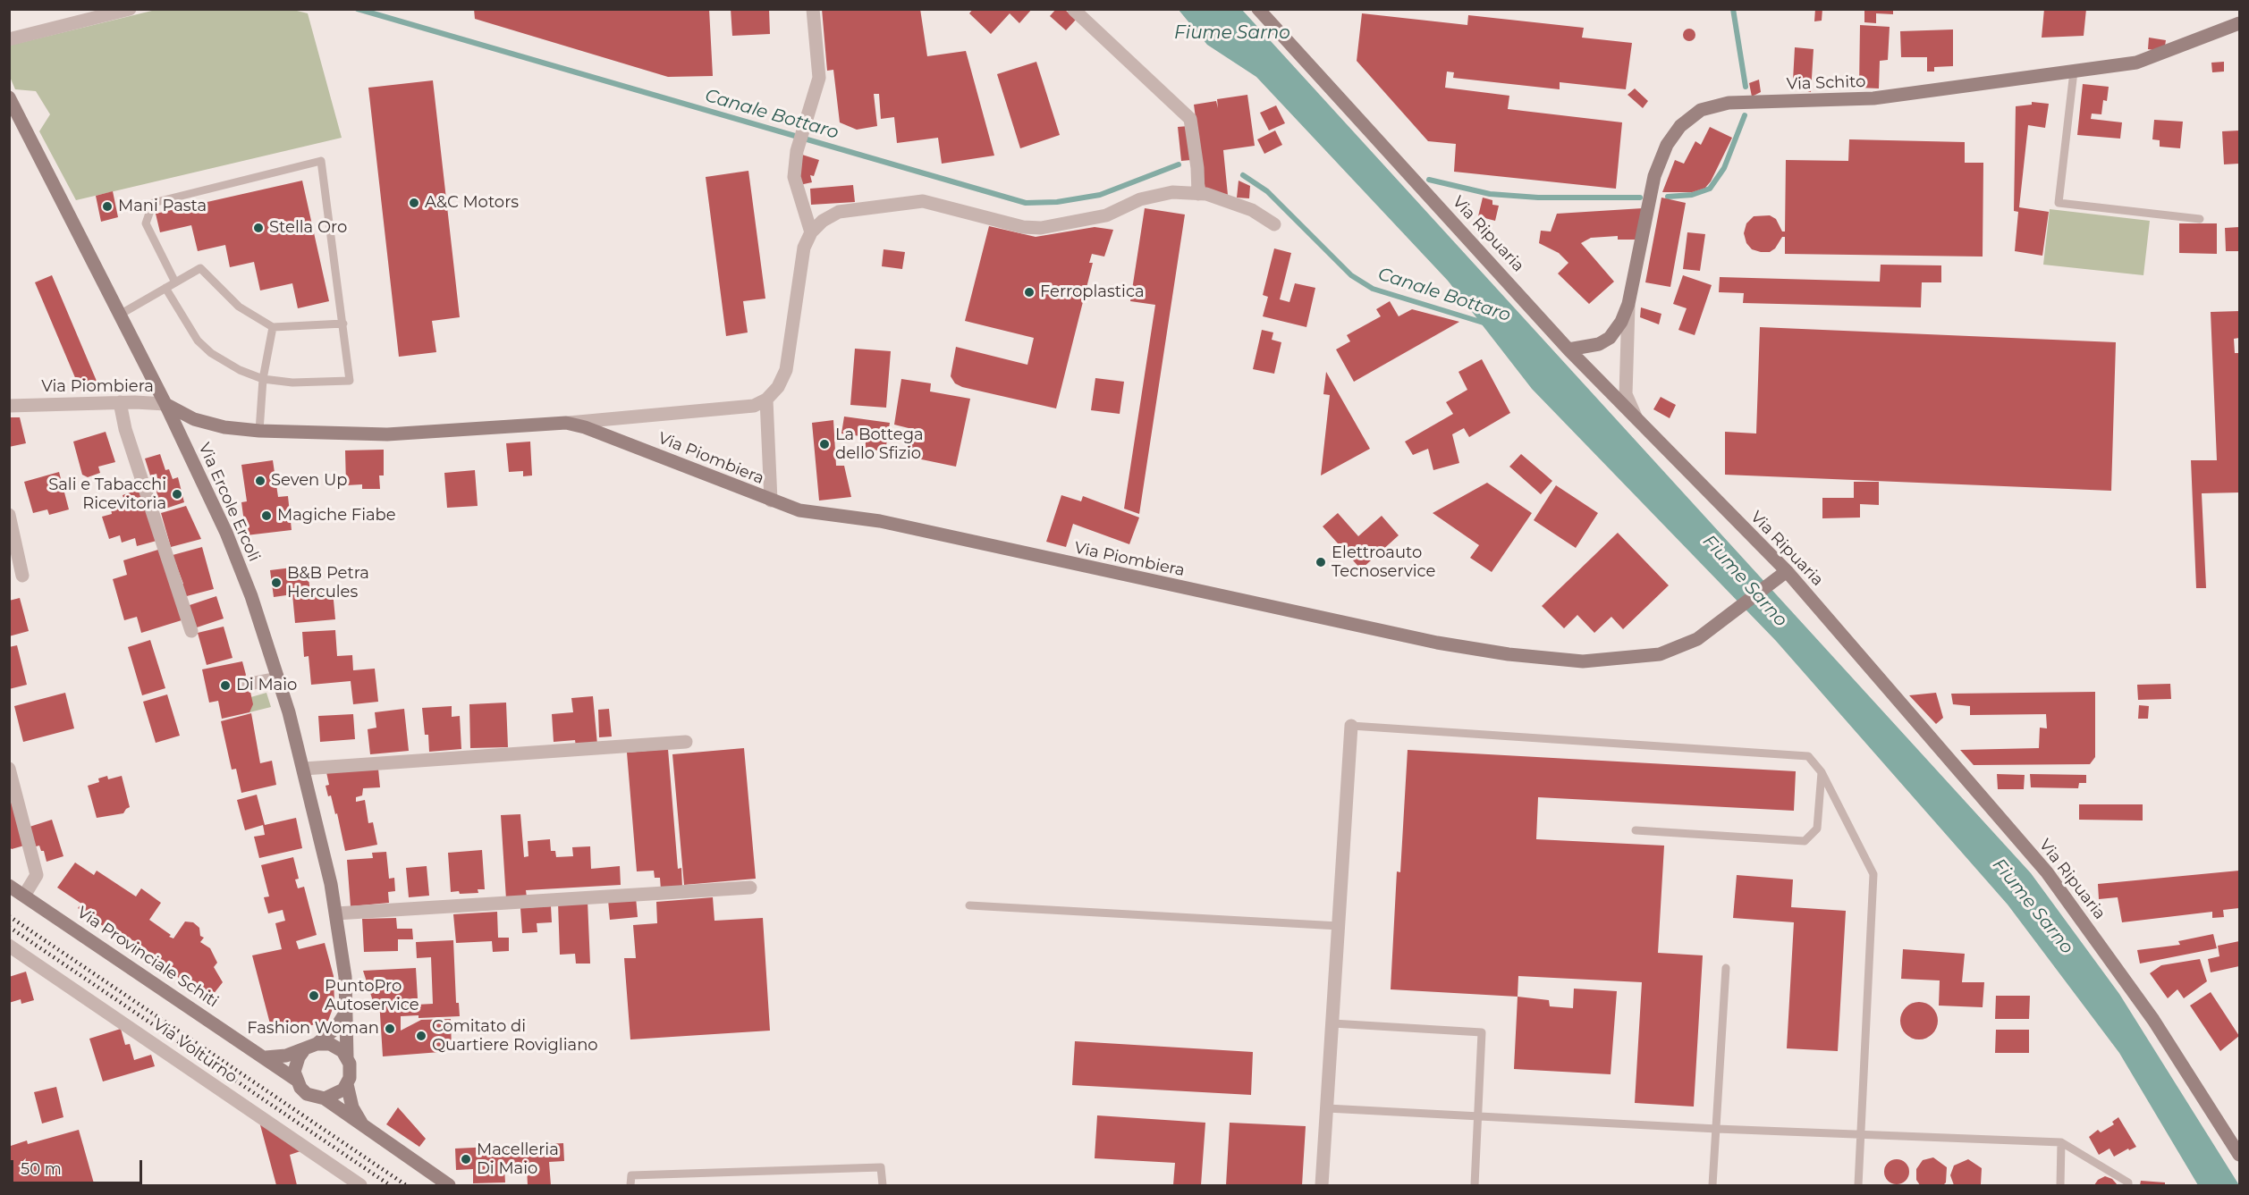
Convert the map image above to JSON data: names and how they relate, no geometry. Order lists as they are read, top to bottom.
{
  "streets": {
    "street": [
      "Via Schito",
      "Via Ripuaria",
      "Via Piombiera",
      "Via Ercole Ercoli",
      "Via Provinciale Schiti",
      "Via Volturno"
    ]
  },
  "crossings": [
    ["Via Schito", "Via Ripuaria"],
    ["Via Ripuaria", "Via Piombiera"],
    ["Via Piombiera", "Via Ercole Ercoli"],
    ["Via Ercole Ercoli", "Via Provinciale Schiti"]
  ],
  "water": ["Fiume Sarno", "Canale Bottaro"],
  "places": [
    "A&C Motors",
    "Mani Pasta",
    "Stella Oro",
    "Ferroplastica",
    "La Bottega dello Sfizio",
    "Seven Up",
    "Sali e Tabacchi Ricevitoria",
    "Magiche Fiabe",
    "Elettroauto Tecnoservice",
    "B&B Petra Hercules",
    "Di Maio",
    "PuntoPro Autoservice",
    "Fashion Woman",
    "Comitato di Quartiere Rovigliano",
    "Macelleria Di Maio"
  ],
  "scale_bar": "50 m"
}
